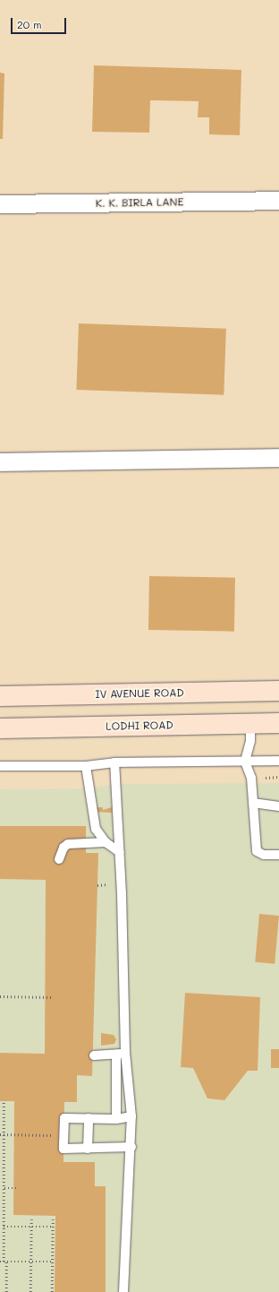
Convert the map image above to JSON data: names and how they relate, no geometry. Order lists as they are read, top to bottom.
{
  "streets": {
    "main road": ["IV AVENUE ROAD", "LODHI ROAD"],
    "street": ["K. K. BIRLA LANE"]
  },
  "scale_bar": "20 m"
}
